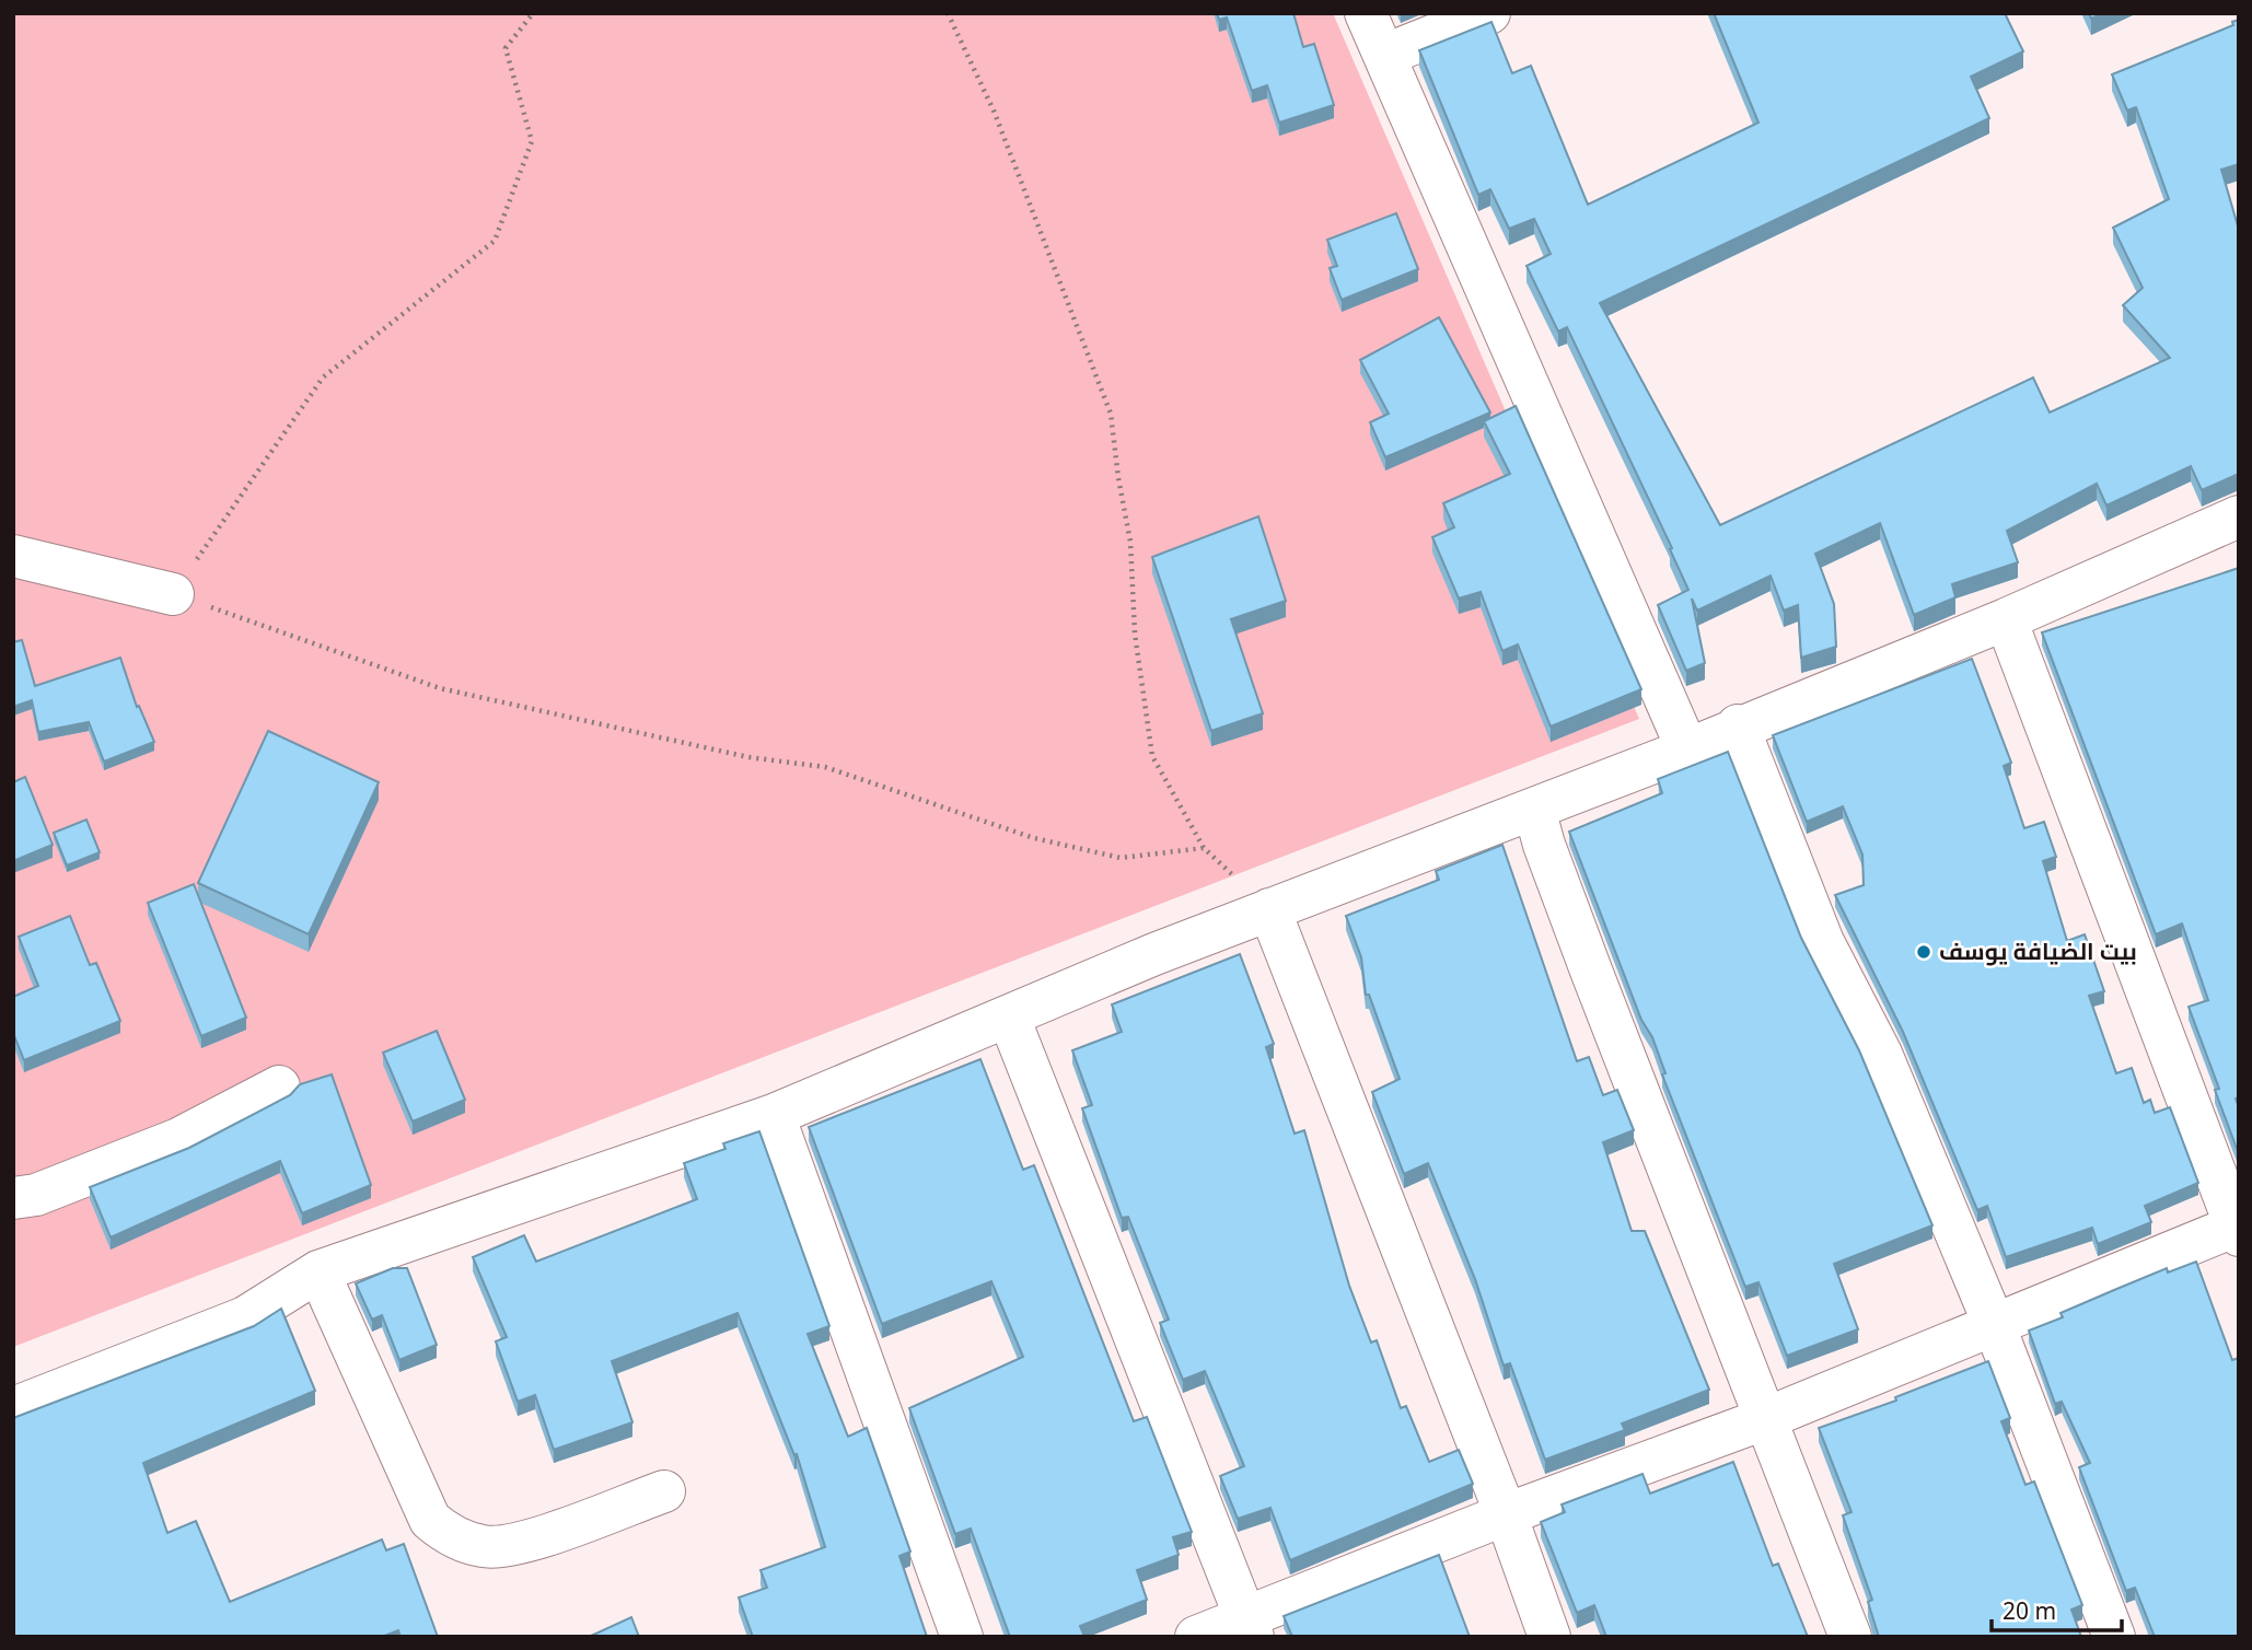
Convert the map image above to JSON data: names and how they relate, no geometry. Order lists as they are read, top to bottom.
{
  "places": ["بيت الضيافة يوسف"],
  "scale_bar": "20 m"
}
